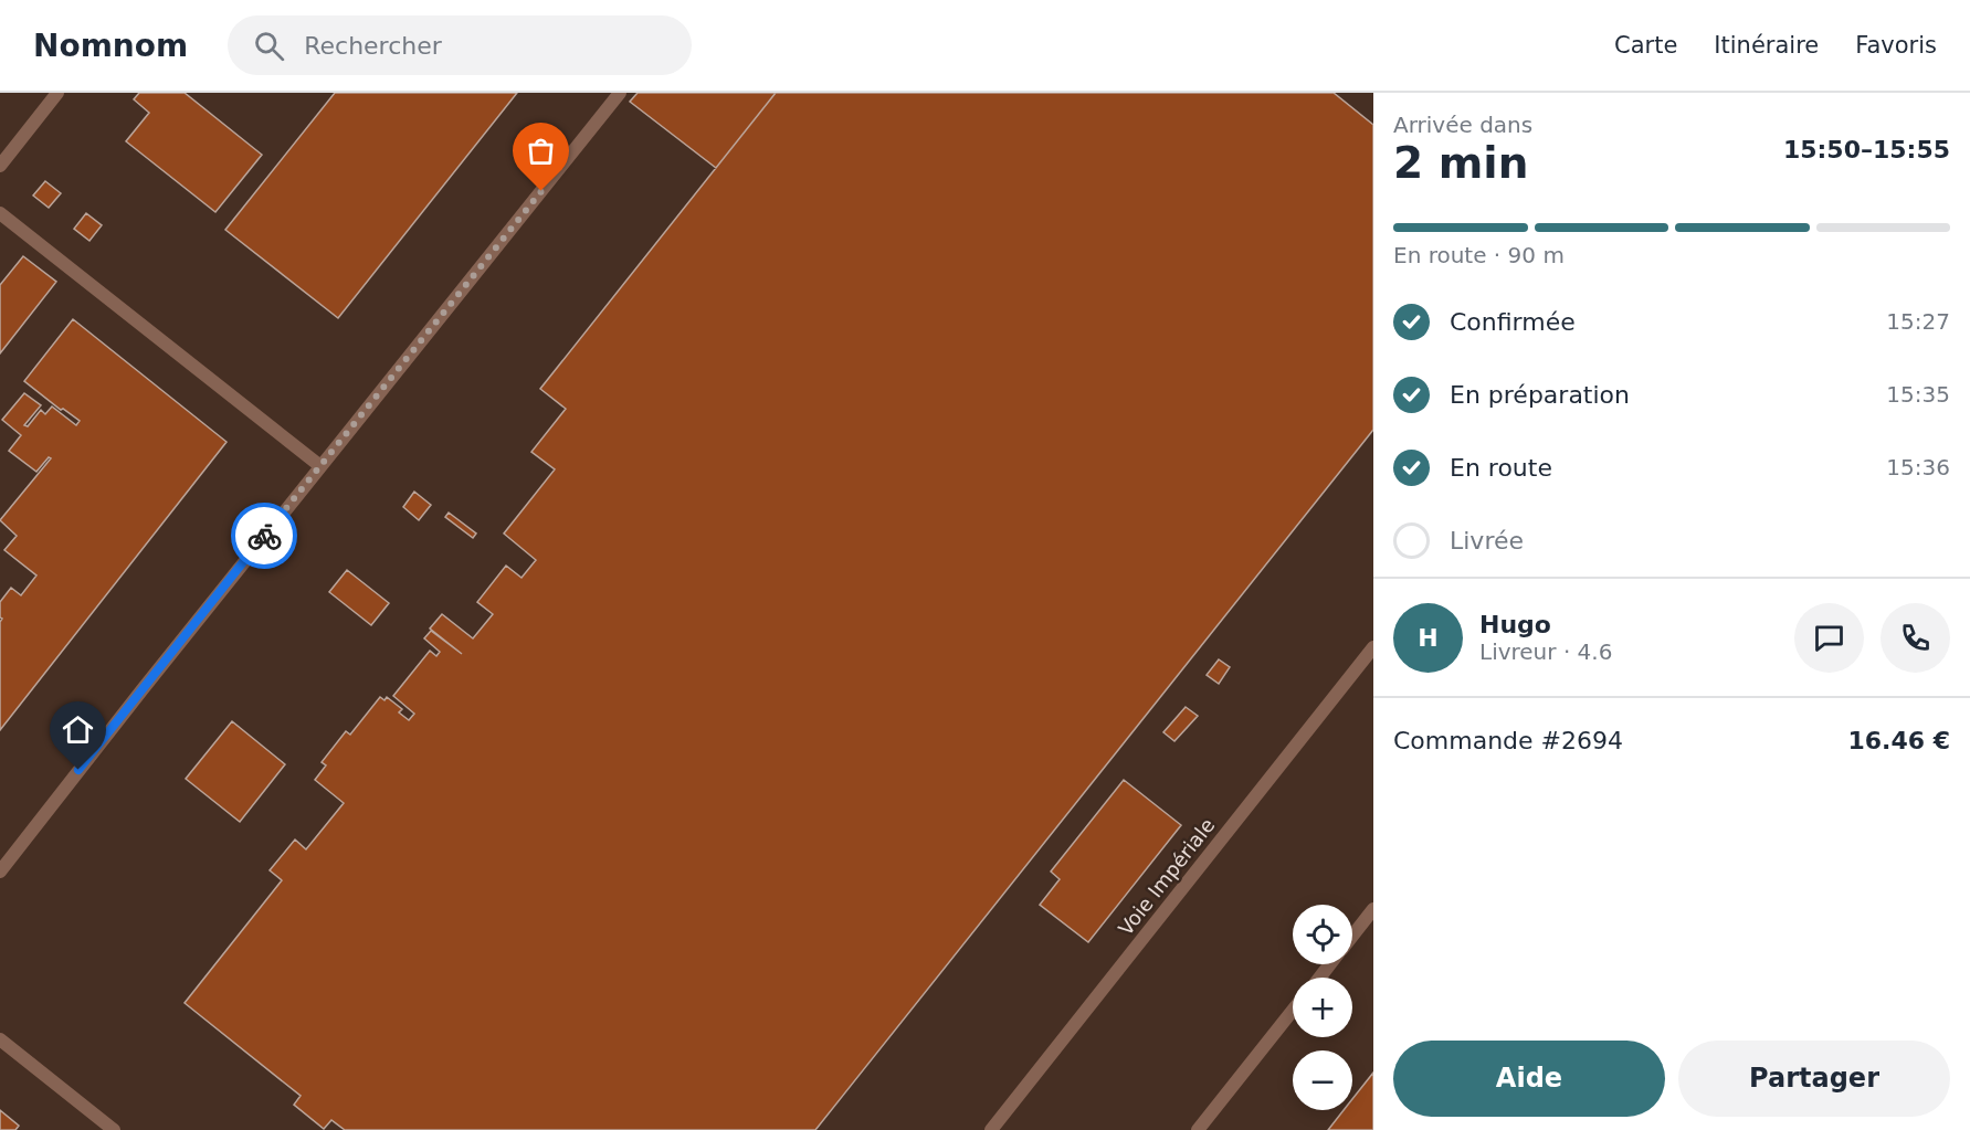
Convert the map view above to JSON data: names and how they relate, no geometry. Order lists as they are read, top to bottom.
{
  "streets": {
    "street": ["Voie Impériale"]
  },
  "page": {
    "header": "Nomnom",
    "search": "Rechercher",
    "nav": ["Carte", "Itinéraire", "Favoris"],
    "heading": ["2 min", "Arrivée dans", "15:50–15:55"],
    "panel": [
      "Hugo",
      "Livreur · 4.6",
      "Commande #2694",
      "16.46 €"
    ],
    "bar": "En route · 90 m",
    "list": [
      ["Confirmée", "15:27"],
      ["En préparation", "15:35"],
      ["En route", "15:36"],
      "Livrée"
    ],
    "round": "H",
    "map_buttons": ["+", "−"],
    "buttons": ["Aide", "Partager"]
  }
}
